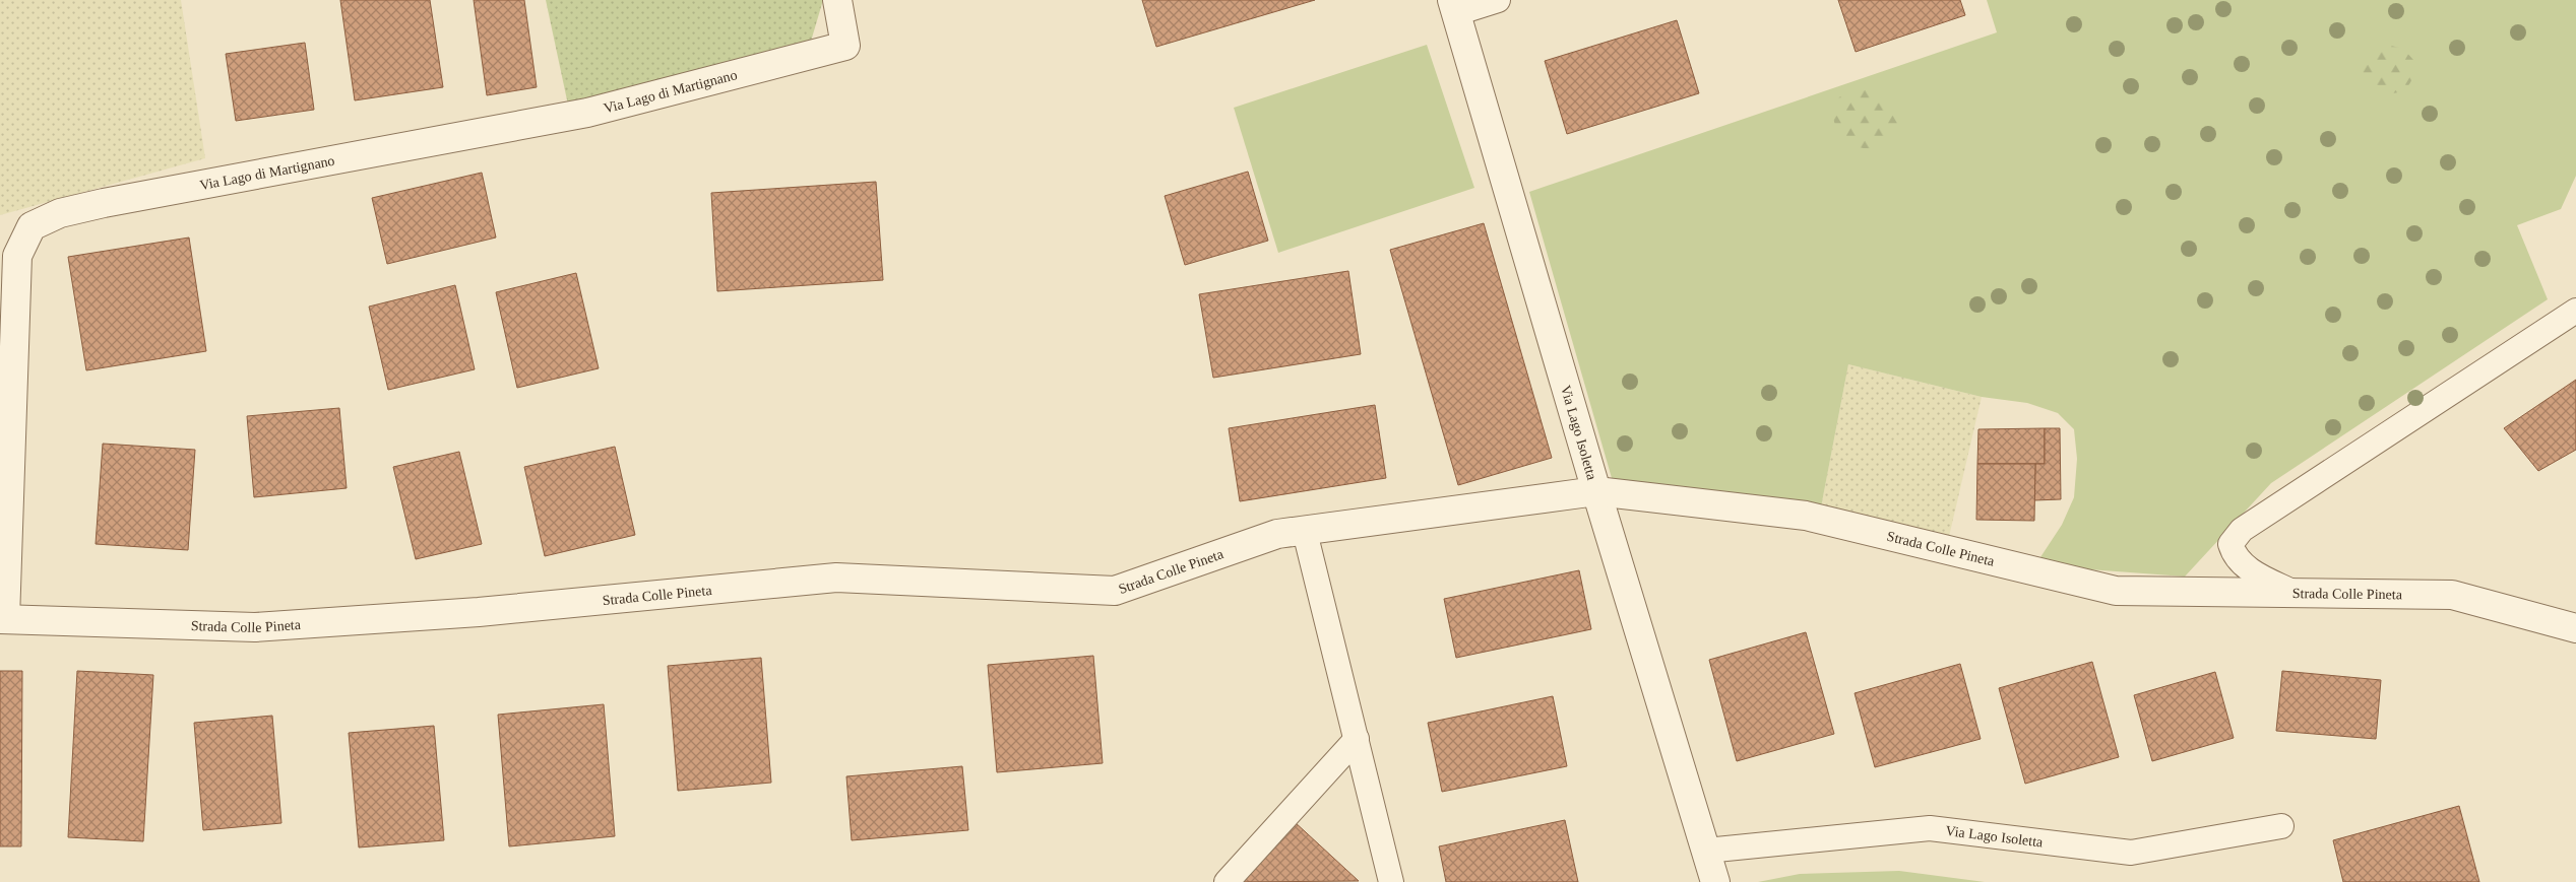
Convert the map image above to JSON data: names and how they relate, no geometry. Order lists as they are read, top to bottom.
{
  "streets": {
    "street": ["Via Lago di Martignano", "Via Lago Isoletta", "Strada Colle Pineta"]
  },
  "crossings": [
    ["Via Lago di Martignano", "Strada Colle Pineta"],
    ["Via Lago Isoletta", "Strada Colle Pineta"]
  ]
}
